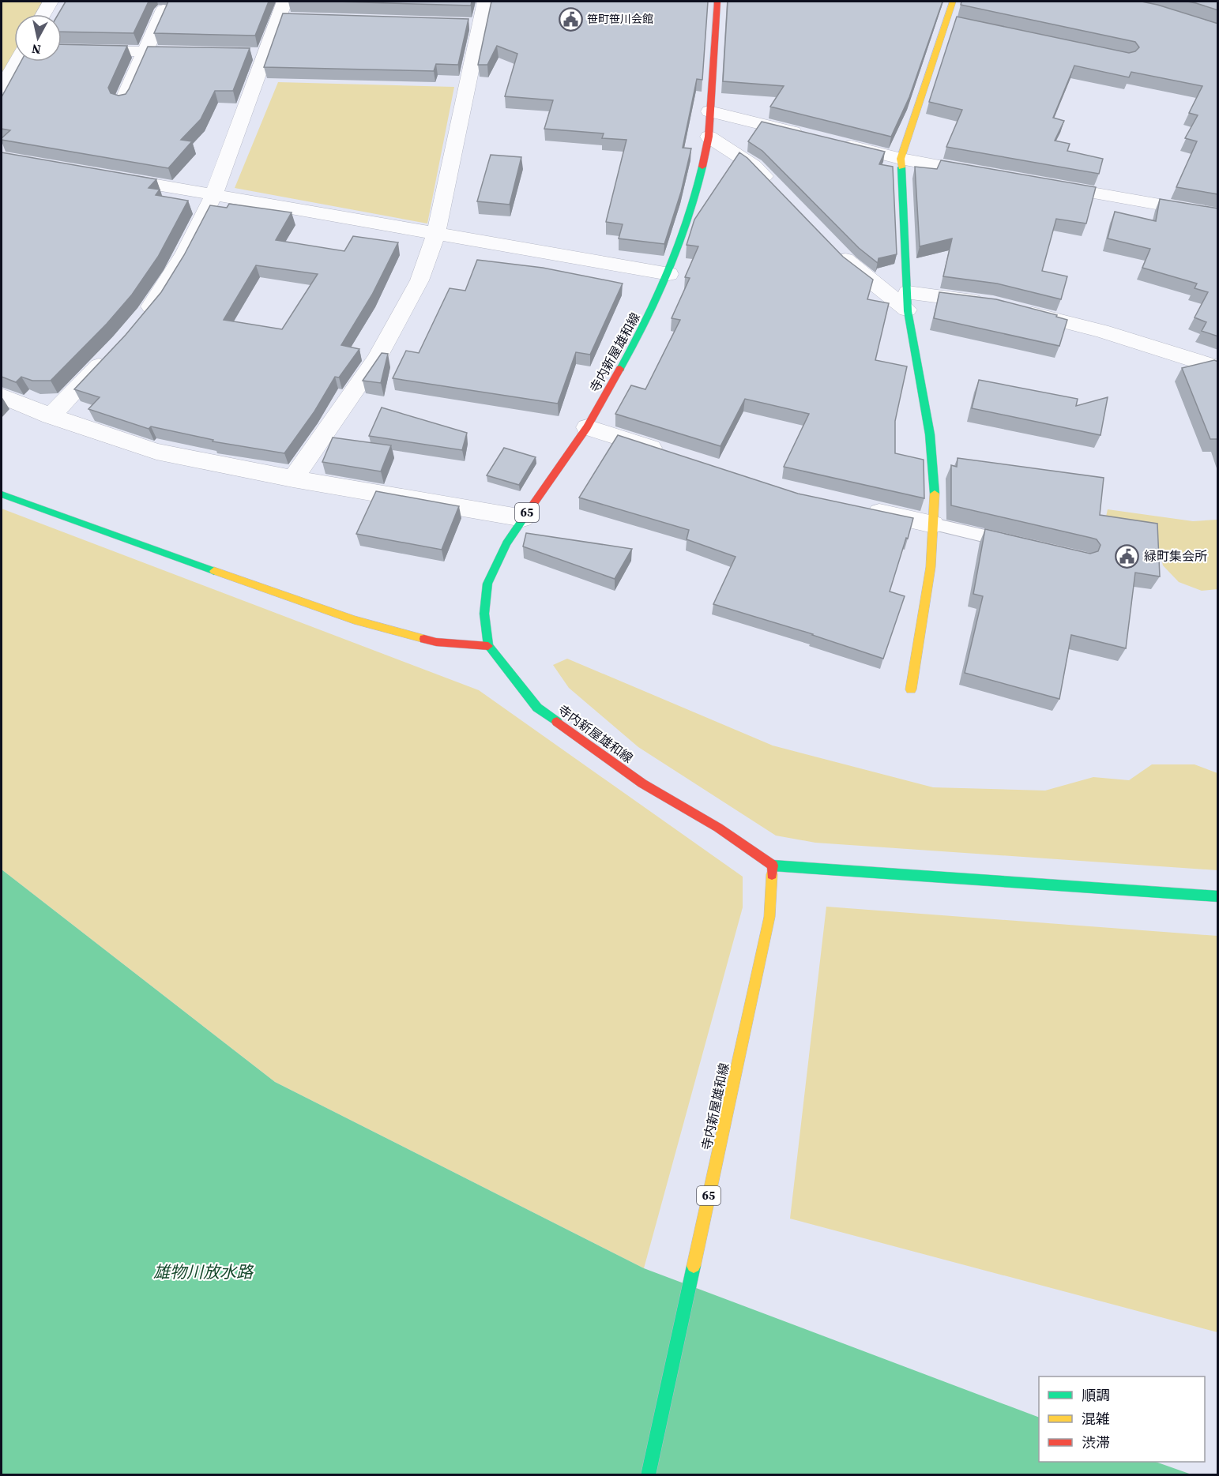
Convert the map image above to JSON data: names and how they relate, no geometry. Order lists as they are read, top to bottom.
{
  "streets": {
    "street": ["寺内新屋雄和線", "65"]
  },
  "water": ["雄物川放水路"],
  "places": {
    "public building": ["笹町笹川会館", "緑町集会所"]
  },
  "legend": ["順調", "混雑", "渋滞"],
  "north": "bottom"
}
